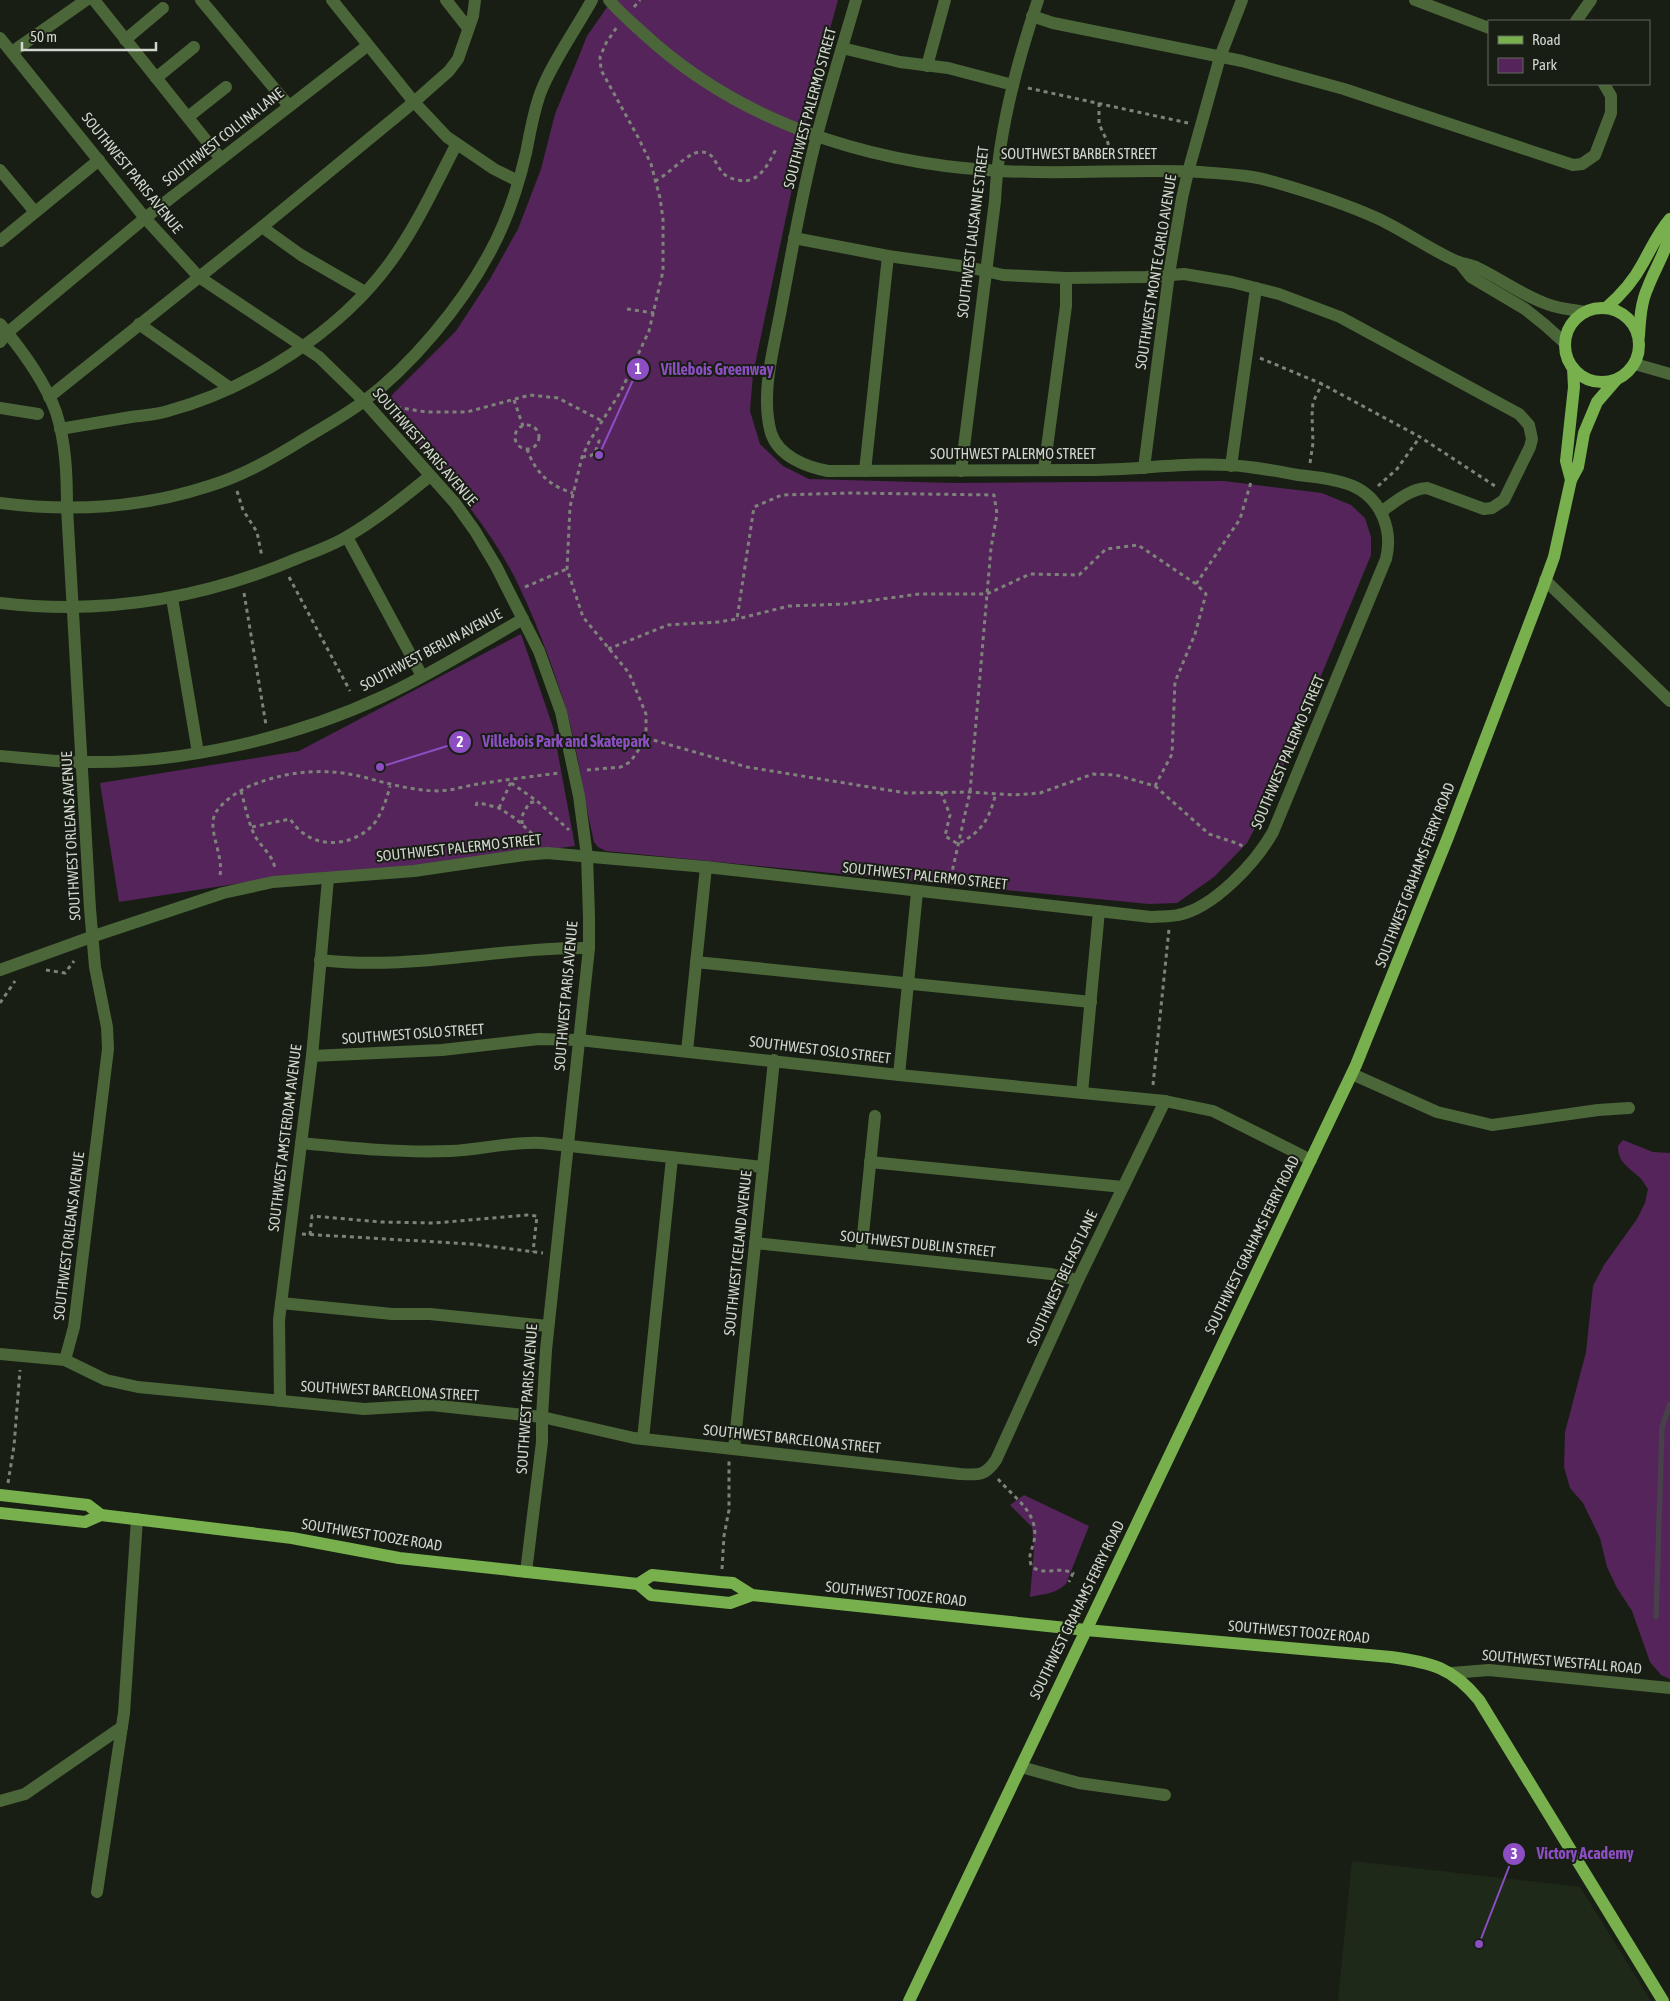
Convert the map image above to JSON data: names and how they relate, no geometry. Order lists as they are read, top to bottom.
{
  "streets": {
    "main road": ["SOUTHWEST GRAHAMS FERRY ROAD", "SOUTHWEST TOOZE ROAD"],
    "street": [
      "SOUTHWEST PALERMO STREET",
      "SOUTHWEST COLLINA LANE",
      "SOUTHWEST BARBER STREET",
      "SOUTHWEST PARIS AVENUE",
      "SOUTHWEST LAUSANNE STREET",
      "SOUTHWEST MONTE CARLO AVENUE",
      "SOUTHWEST BERLIN AVENUE",
      "SOUTHWEST ORLEANS AVENUE",
      "SOUTHWEST OSLO STREET",
      "SOUTHWEST AMSTERDAM AVENUE",
      "SOUTHWEST DUBLIN STREET",
      "SOUTHWEST ICELAND AVENUE",
      "SOUTHWEST BELFAST LANE",
      "SOUTHWEST BARCELONA STREET",
      "SOUTHWEST WESTFALL ROAD"
    ]
  },
  "crossings": [
    ["SOUTHWEST PALERMO STREET", "SOUTHWEST BARBER STREET"],
    ["SOUTHWEST PALERMO STREET", "SOUTHWEST PARIS AVENUE"],
    ["SOUTHWEST PALERMO STREET", "SOUTHWEST LAUSANNE STREET"],
    ["SOUTHWEST PALERMO STREET", "SOUTHWEST MONTE CARLO AVENUE"],
    ["SOUTHWEST PALERMO STREET", "SOUTHWEST ORLEANS AVENUE"],
    ["SOUTHWEST PALERMO STREET", "SOUTHWEST AMSTERDAM AVENUE"],
    ["SOUTHWEST COLLINA LANE", "SOUTHWEST PARIS AVENUE"],
    ["SOUTHWEST COLLINA LANE", "SOUTHWEST ORLEANS AVENUE"],
    ["SOUTHWEST BARBER STREET", "SOUTHWEST LAUSANNE STREET"],
    ["SOUTHWEST BARBER STREET", "SOUTHWEST MONTE CARLO AVENUE"],
    ["SOUTHWEST BARBER STREET", "SOUTHWEST GRAHAMS FERRY ROAD"],
    ["SOUTHWEST PARIS AVENUE", "SOUTHWEST BERLIN AVENUE"],
    ["SOUTHWEST PARIS AVENUE", "SOUTHWEST OSLO STREET"],
    ["SOUTHWEST PARIS AVENUE", "SOUTHWEST BARCELONA STREET"],
    ["SOUTHWEST PARIS AVENUE", "SOUTHWEST TOOZE ROAD"],
    ["SOUTHWEST BERLIN AVENUE", "SOUTHWEST ORLEANS AVENUE"],
    ["SOUTHWEST ORLEANS AVENUE", "SOUTHWEST BARCELONA STREET"],
    ["SOUTHWEST GRAHAMS FERRY ROAD", "SOUTHWEST OSLO STREET"],
    ["SOUTHWEST GRAHAMS FERRY ROAD", "SOUTHWEST TOOZE ROAD"],
    ["SOUTHWEST OSLO STREET", "SOUTHWEST AMSTERDAM AVENUE"],
    ["SOUTHWEST OSLO STREET", "SOUTHWEST ICELAND AVENUE"],
    ["SOUTHWEST OSLO STREET", "SOUTHWEST BELFAST LANE"],
    ["SOUTHWEST AMSTERDAM AVENUE", "SOUTHWEST BARCELONA STREET"],
    ["SOUTHWEST DUBLIN STREET", "SOUTHWEST ICELAND AVENUE"],
    ["SOUTHWEST DUBLIN STREET", "SOUTHWEST BELFAST LANE"],
    ["SOUTHWEST ICELAND AVENUE", "SOUTHWEST BARCELONA STREET"],
    ["SOUTHWEST BELFAST LANE", "SOUTHWEST BARCELONA STREET"],
    ["SOUTHWEST TOOZE ROAD", "SOUTHWEST WESTFALL ROAD"]
  ],
  "places": ["Villebois Greenway", "Villebois Park and Skatepark", "Victory Academy"],
  "legend": ["Road", "Park"],
  "scale_bar": "50 m"
}
